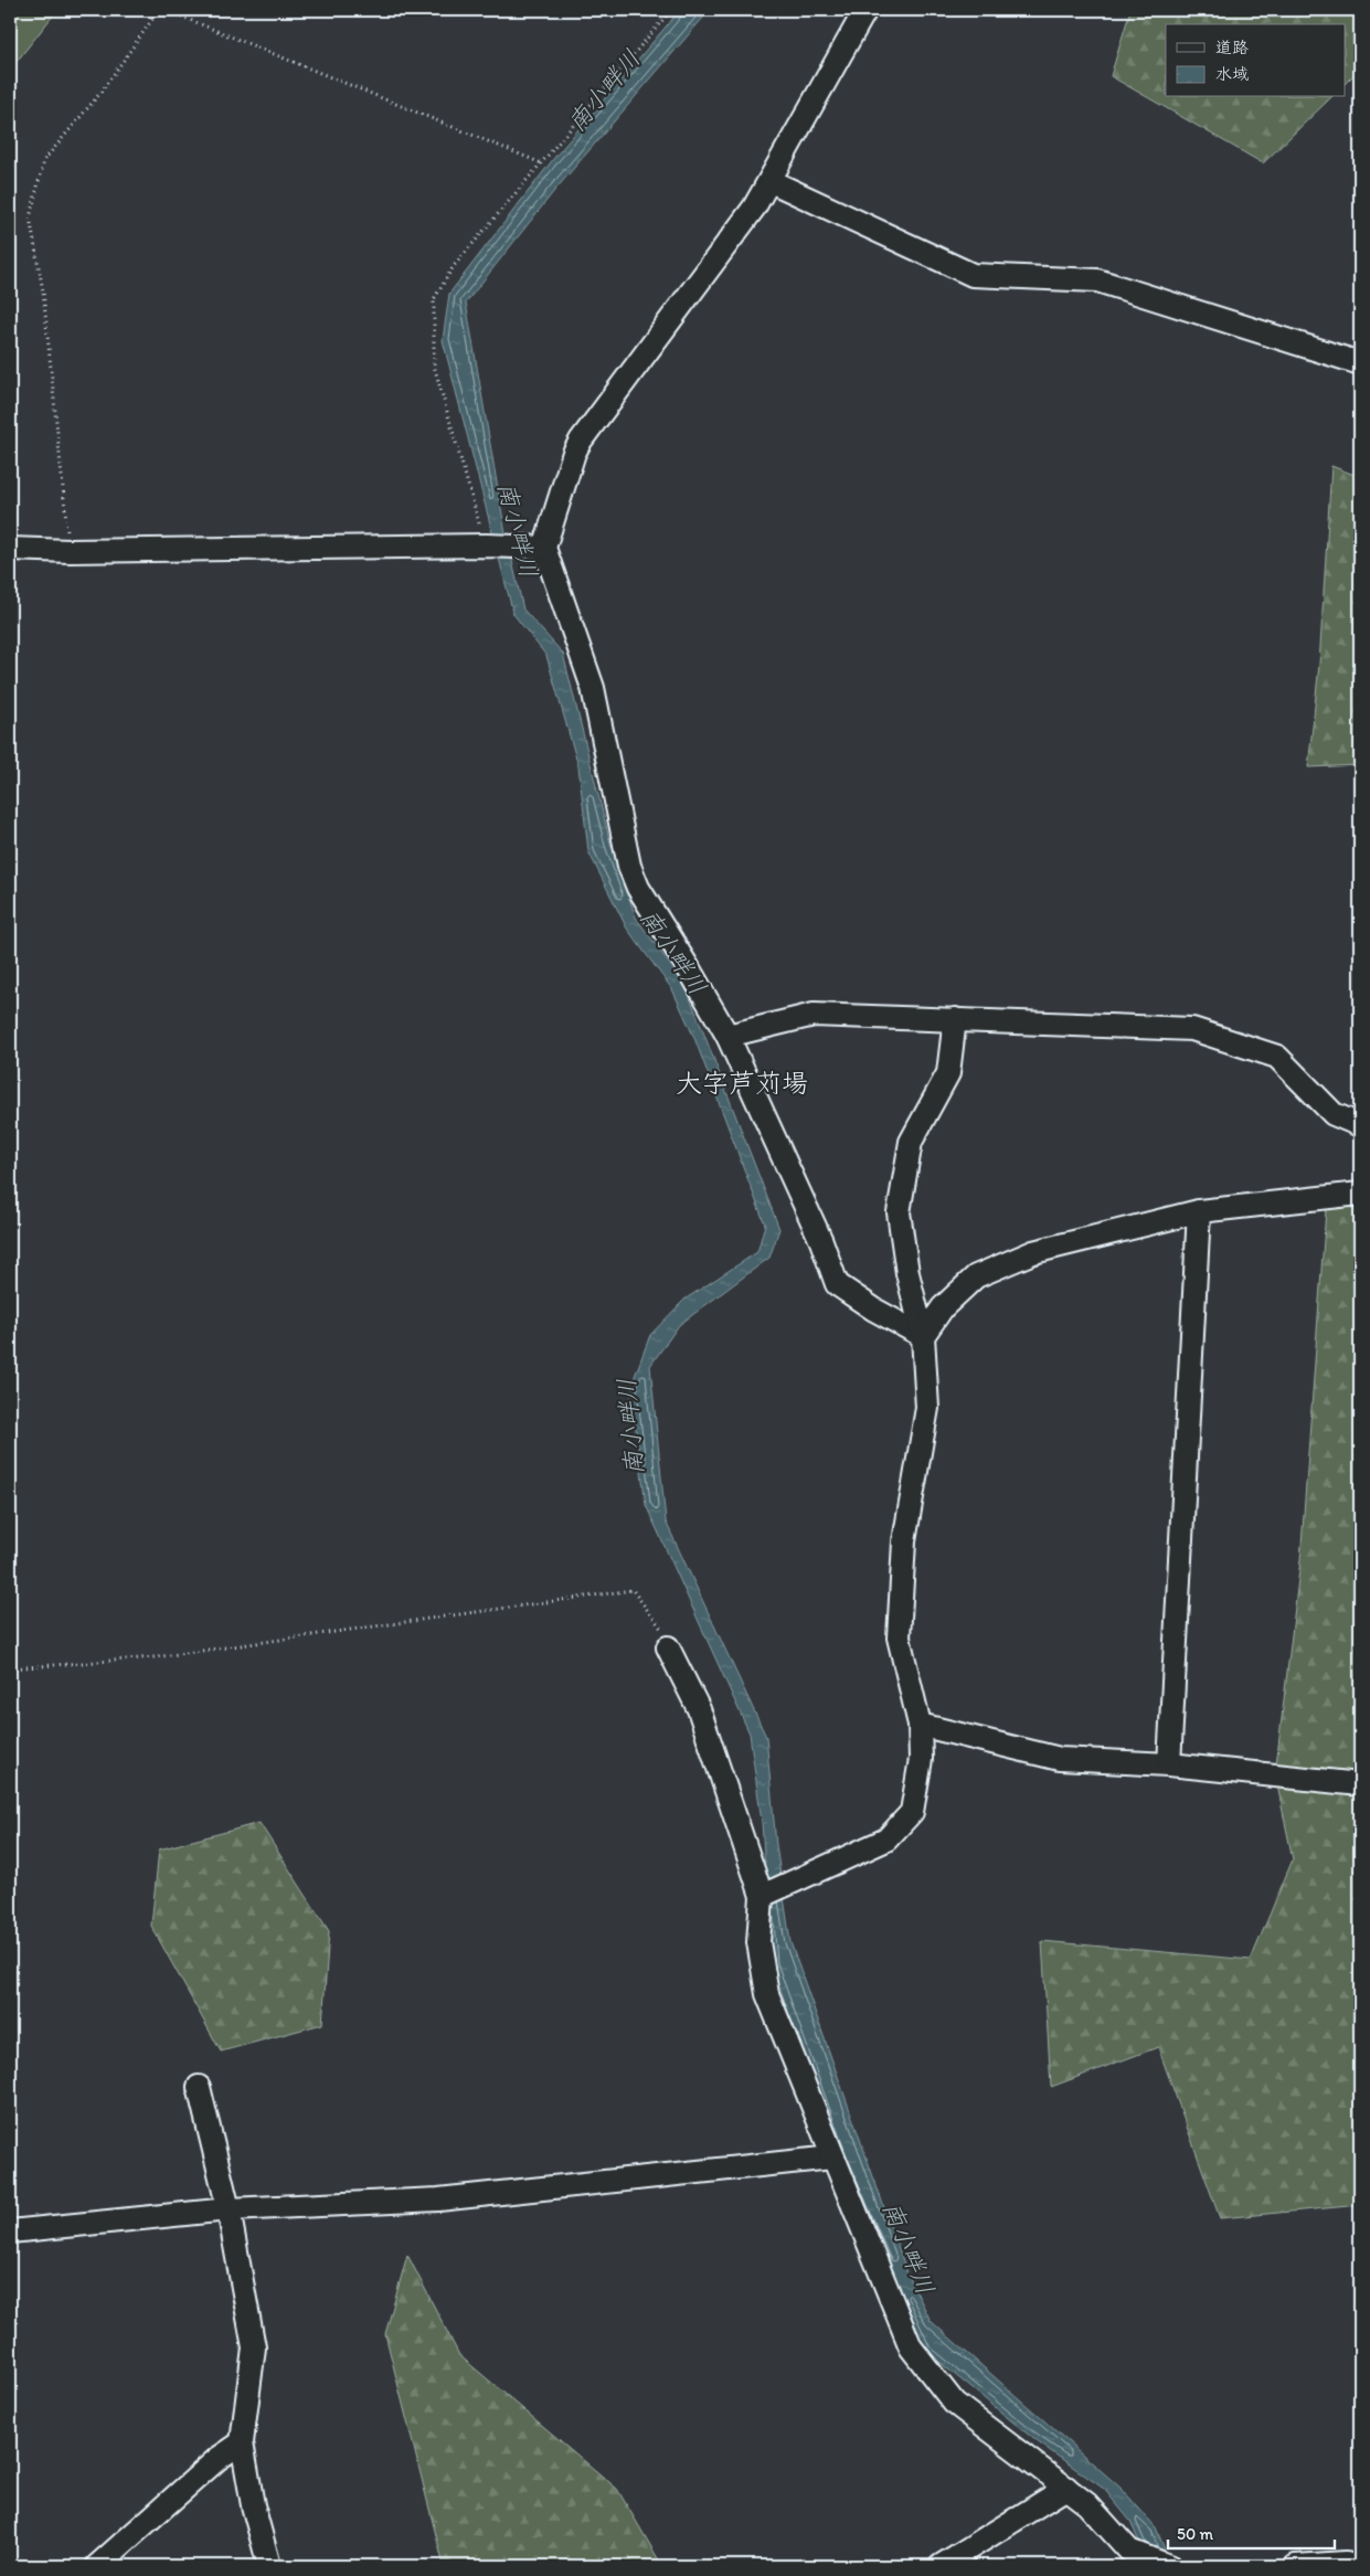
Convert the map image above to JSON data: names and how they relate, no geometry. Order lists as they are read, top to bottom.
{
  "districts": ["大字芦苅場"],
  "water": ["南小畔川"],
  "legend": ["道路", "水域"],
  "scale_bar": "50 m"
}
